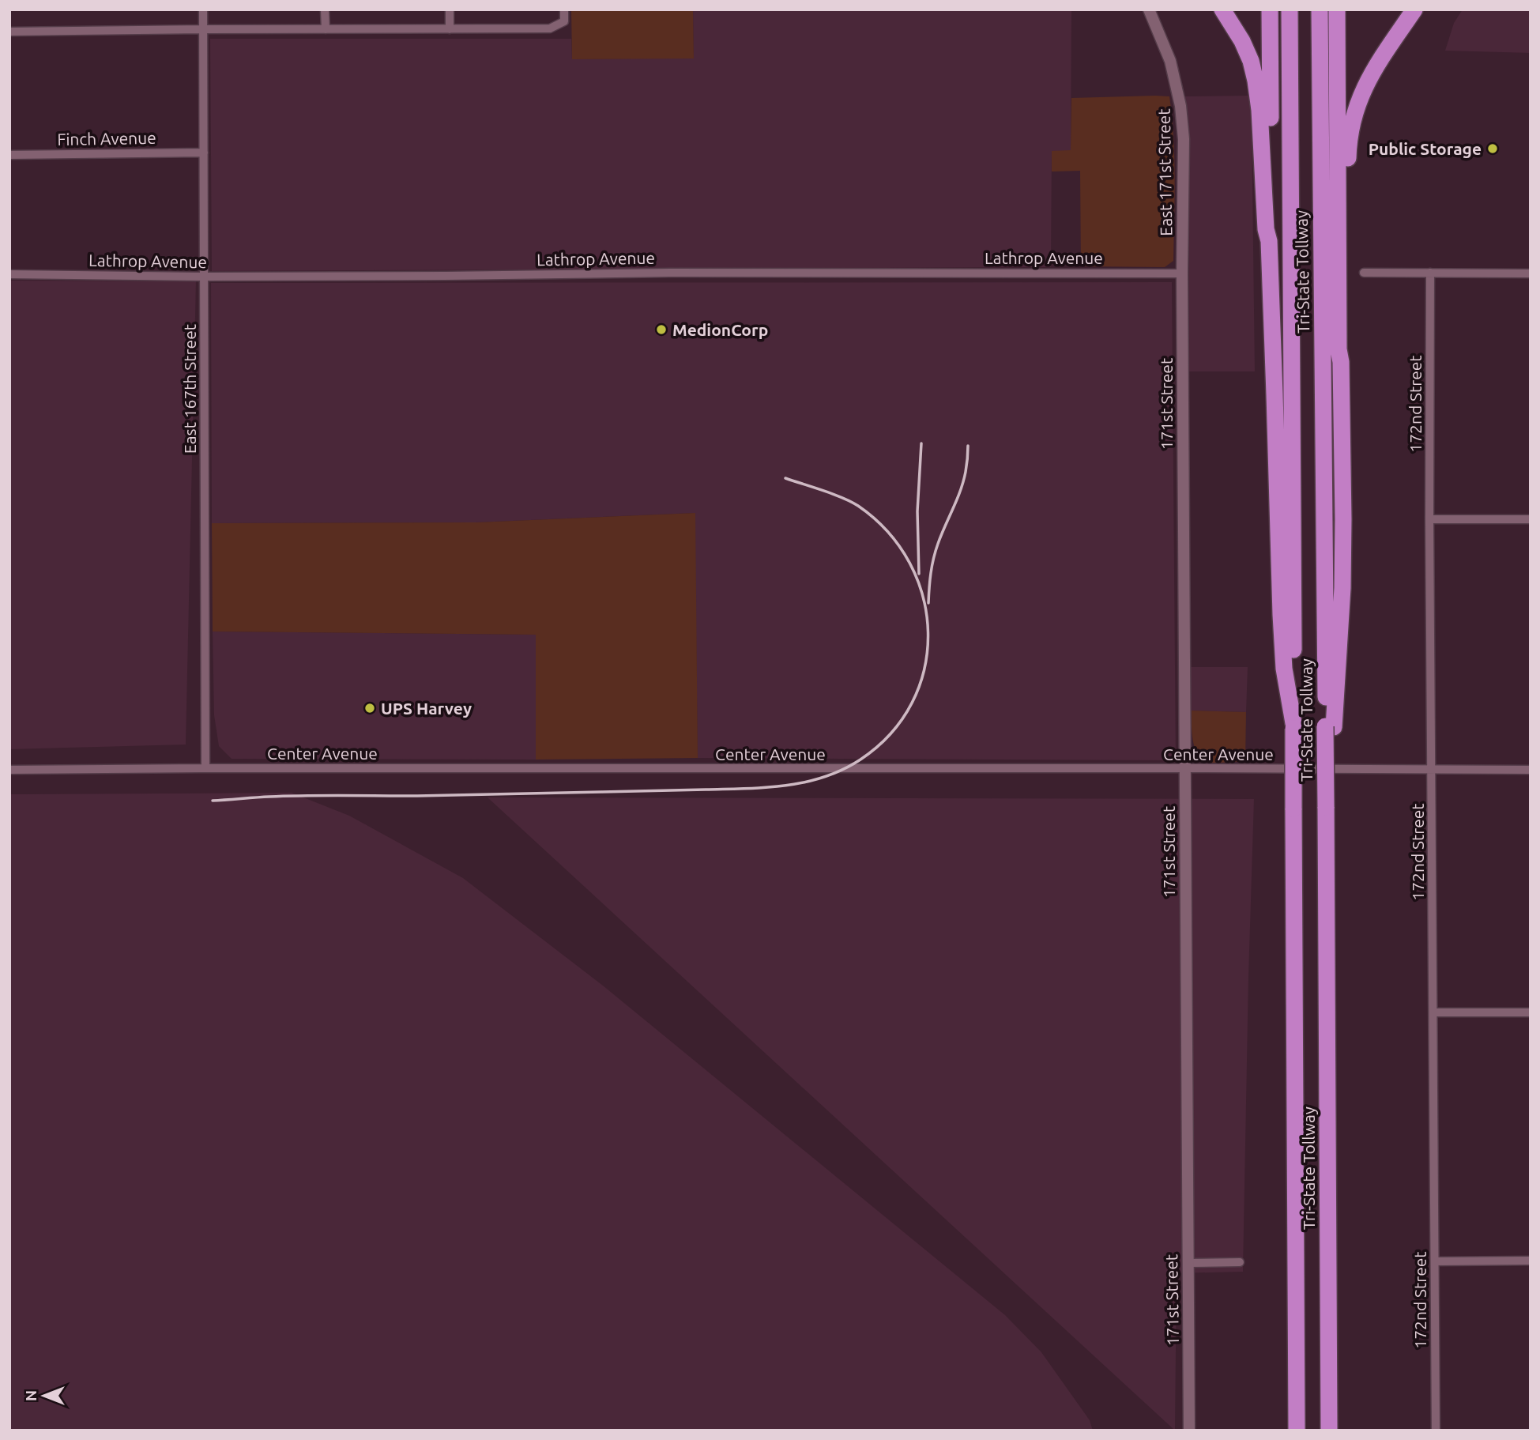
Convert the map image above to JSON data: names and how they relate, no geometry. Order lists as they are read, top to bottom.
{
  "streets": {
    "highway": ["Tri-State Tollway"],
    "street": [
      "Finch Avenue",
      "East 171st Street",
      "Lathrop Avenue",
      "East 167th Street",
      "171st Street",
      "172nd Street",
      "Center Avenue"
    ]
  },
  "crossings": [
    ["Finch Avenue", "East 167th Street"],
    ["East 171st Street", "Lathrop Avenue"],
    ["East 171st Street", "171st Street"],
    ["Lathrop Avenue", "East 167th Street"],
    ["Lathrop Avenue", "171st Street"],
    ["East 167th Street", "Center Avenue"],
    ["171st Street", "Center Avenue"],
    ["172nd Street", "Center Avenue"]
  ],
  "places": ["Public Storage", "MedionCorp", "UPS Harvey"],
  "north": "left"
}
